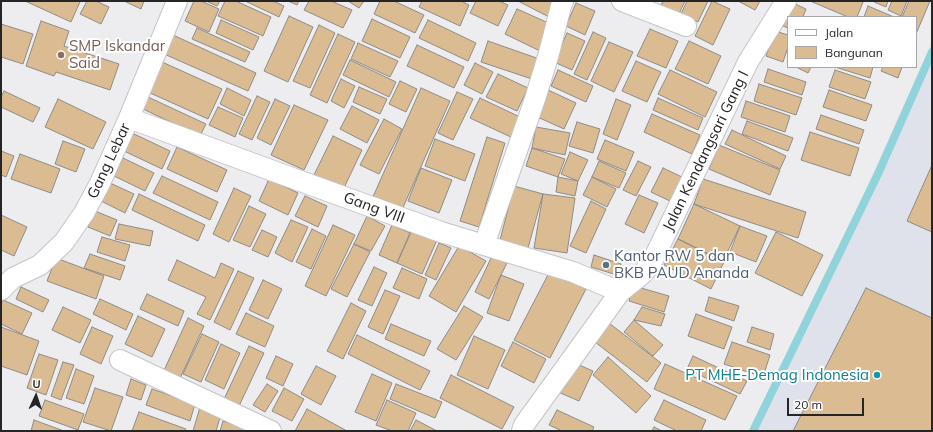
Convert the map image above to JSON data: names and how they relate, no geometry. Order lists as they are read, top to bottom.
{
  "streets": {
    "street": ["Jalan Kendangsari Gang I", "Gang Lebar", "Gang VIII"]
  },
  "crossings": [
    ["Jalan Kendangsari Gang I", "Gang VIII"],
    ["Gang Lebar", "Gang VIII"]
  ],
  "places": ["SMP Iskandar Said", "Kantor RW 5 dan BKB PAUD Ananda", "PT MHE-Demag Indonesia"],
  "legend": ["Jalan", "Bangunan"],
  "scale_bar": "20 m",
  "north": "top"
}
